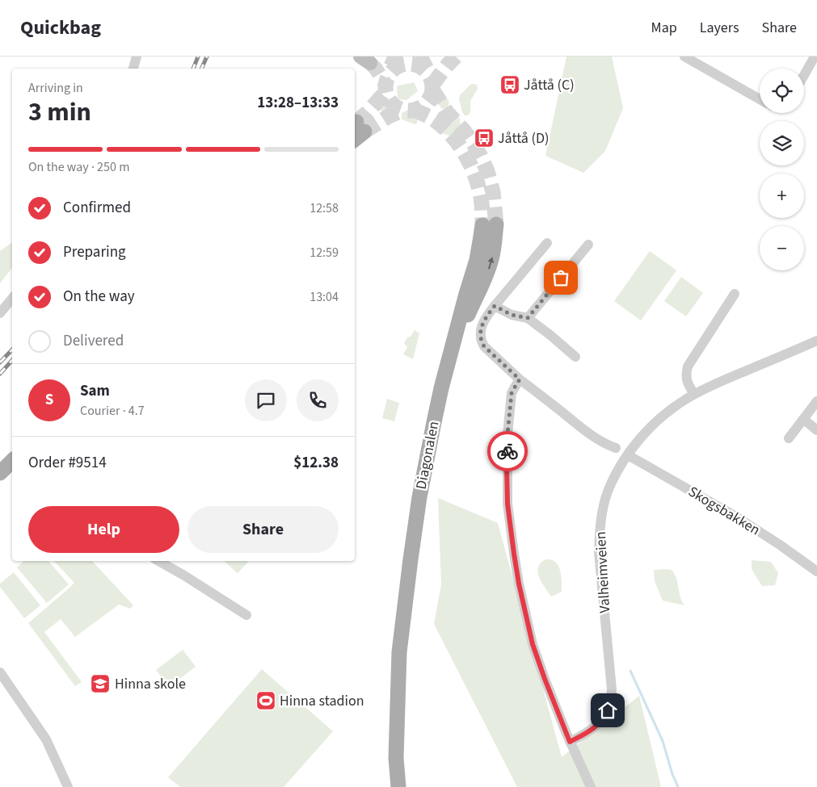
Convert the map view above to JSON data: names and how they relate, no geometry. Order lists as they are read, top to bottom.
{
  "streets": {
    "main road": ["Diagonalen"],
    "street": ["Skogsbakken", "Valheimveien"]
  },
  "crossings": [
    ["Skogsbakken", "Valheimveien"]
  ],
  "places": {
    "bus stop": ["Jåttå (C)", "Jåttå (D)"],
    "school or university": ["Hinna skole"],
    "sports": ["Hinna stadion"]
  },
  "page": {
    "header": "Quickbag",
    "nav": ["Map", "Layers", "Share"],
    "map_buttons": ["+", "−"],
    "heading": ["3 min", "Arriving in", "13:28–13:33"],
    "panel": [
      "Sam",
      "Courier · 4.7",
      "Order #9514",
      "$12.38"
    ],
    "bar": "On the way · 250 m",
    "list": [
      ["Confirmed", "12:58"],
      ["Preparing", "12:59"],
      ["On the way", "13:04"],
      "Delivered"
    ],
    "round": "S",
    "buttons": ["Help", "Share"]
  }
}
